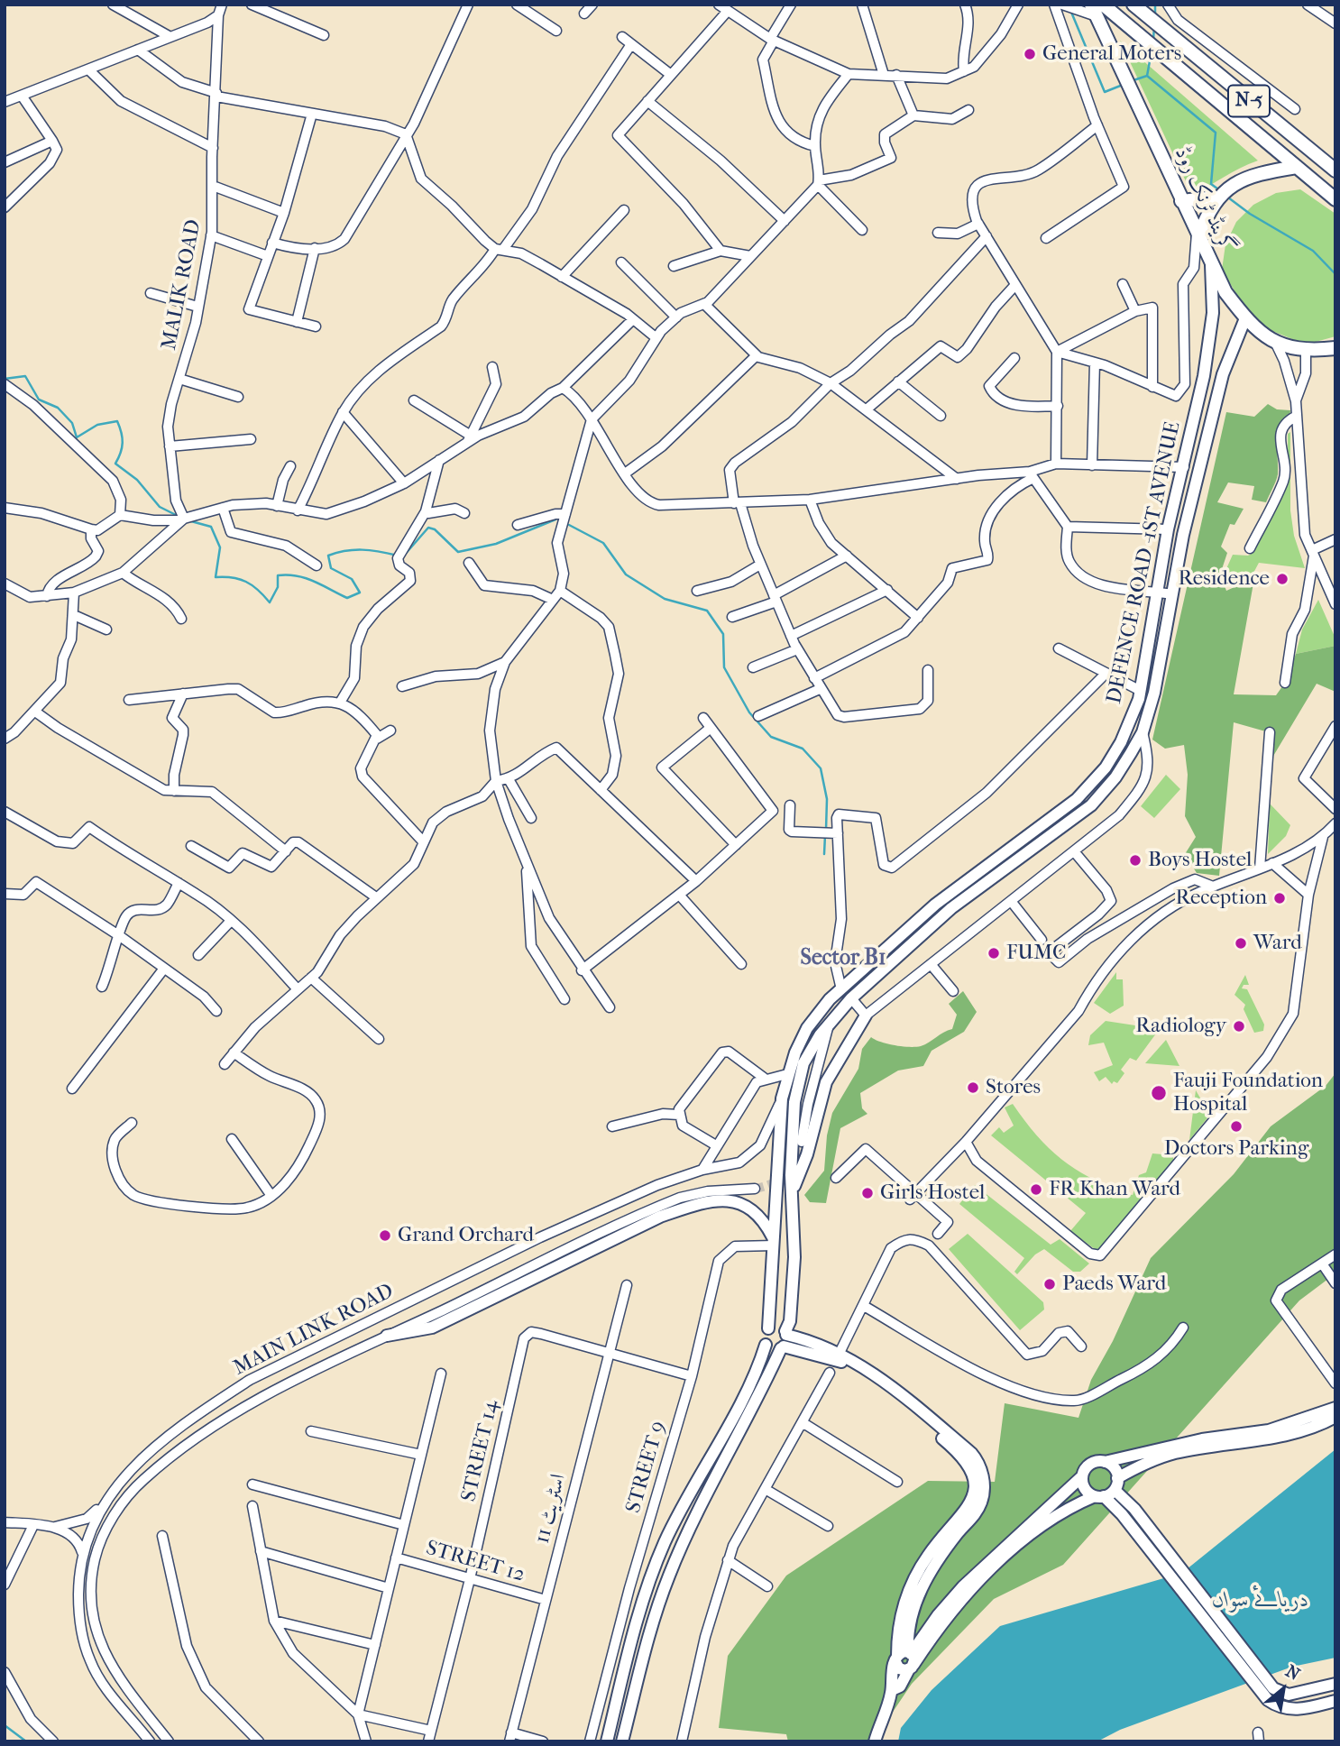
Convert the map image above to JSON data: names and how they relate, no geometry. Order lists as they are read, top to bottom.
{
  "streets": {
    "highway": ["N-5", "گرینڈ ٹرنک روڈ"],
    "main road": ["DEFENCE ROAD -1ST AVENUE"],
    "street": [
      "MALIK ROAD",
      "MAIN LINK ROAD",
      "STREET 14",
      "STREET 9",
      "اسٹریٹ 11",
      "STREET 12"
    ]
  },
  "crossings": [
    ["N-5", "گرینڈ ٹرنک روڈ"],
    ["گرینڈ ٹرنک روڈ", "DEFENCE ROAD -1ST AVENUE"],
    ["DEFENCE ROAD -1ST AVENUE", "MAIN LINK ROAD"],
    ["DEFENCE ROAD -1ST AVENUE", "STREET 9"],
    ["STREET 14", "STREET 9"],
    ["STREET 14", "اسٹریٹ 11"],
    ["STREET 14", "STREET 12"],
    ["اسٹریٹ 11", "STREET 12"]
  ],
  "districts": ["Sector B1"],
  "water": ["دریائے سواں"],
  "places": [
    "General Moters",
    "Residence",
    "Boys Hostel",
    "Reception",
    "Ward",
    "FUMC",
    "Radiology",
    "Stores",
    "Fauji Foundation Hospital",
    "Doctors Parking",
    "FR Khan Ward",
    "Girls Hostel",
    "Grand Orchard",
    "Paeds Ward"
  ],
  "north": "top right"
}
